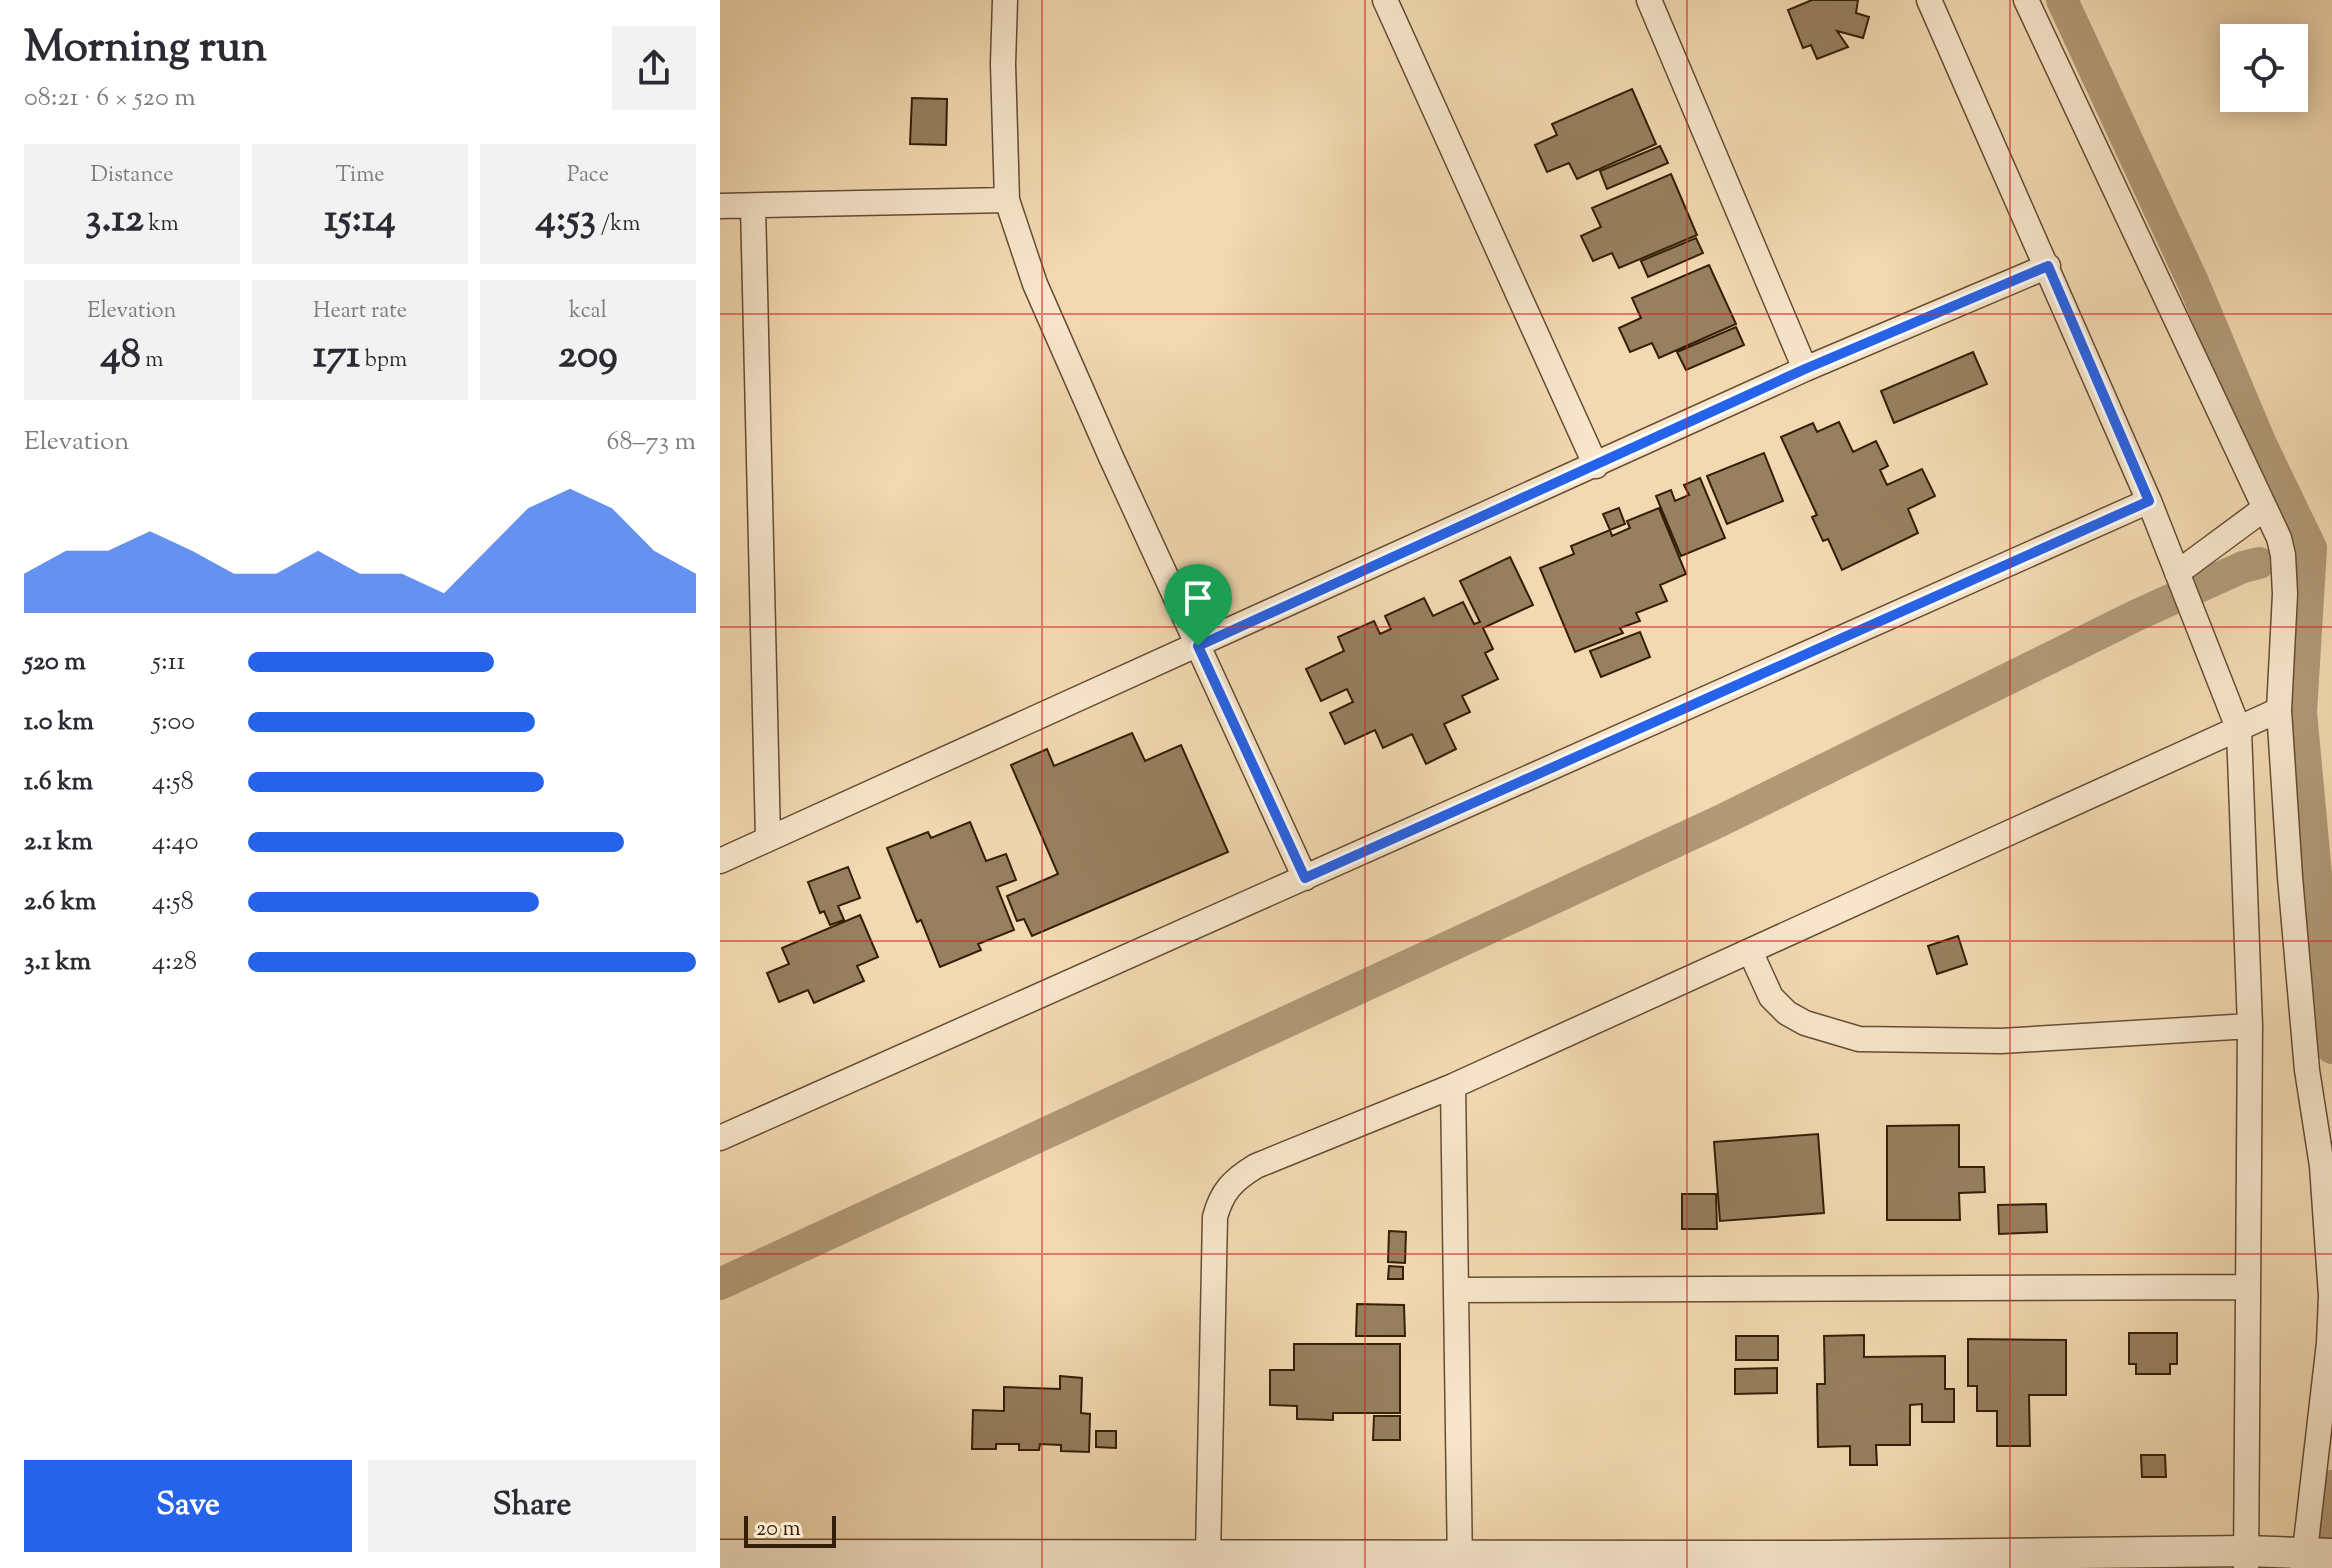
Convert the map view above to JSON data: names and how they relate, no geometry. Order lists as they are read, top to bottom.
{
  "scale_bar": "20 m",
  "page": {
    "heading": ["Morning run", "08:21 · 6 × 520 m"],
    "stats": [
      ["Distance", "3.12 km"],
      ["Time", "15:14"],
      ["Pace", "4:53 /km"],
      ["Elevation", "48 m"],
      ["Heart rate", "171 bpm"],
      ["kcal", "209"]
    ],
    "chart": ["Elevation", "68–73 m"],
    "list": [
      {
        "name": "520 m",
        "note": "5:11"
      },
      {
        "name": "1.0 km",
        "note": "5:00"
      },
      {
        "name": "1.6 km",
        "note": "4:58"
      },
      {
        "name": "2.1 km",
        "note": "4:40"
      },
      {
        "name": "2.6 km",
        "note": "4:58"
      },
      {
        "name": "3.1 km",
        "note": "4:28"
      }
    ],
    "buttons": ["Save", "Share"],
    "scale": "20 m"
  }
}
